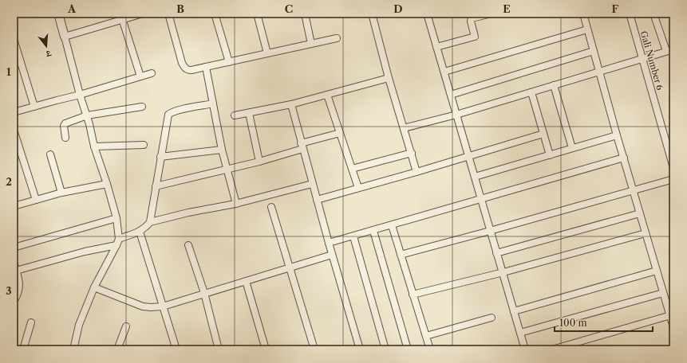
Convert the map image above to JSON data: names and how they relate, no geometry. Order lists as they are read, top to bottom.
{
  "streets": {
    "street": ["Gali Number 6"]
  },
  "scale_bar": "100 m",
  "north": "bottom",
  "grid": {
    "columns": [
      "A",
      "B",
      "C",
      "D",
      "E",
      "F"
    ],
    "rows": ["1", "2", "3"]
  }
}
